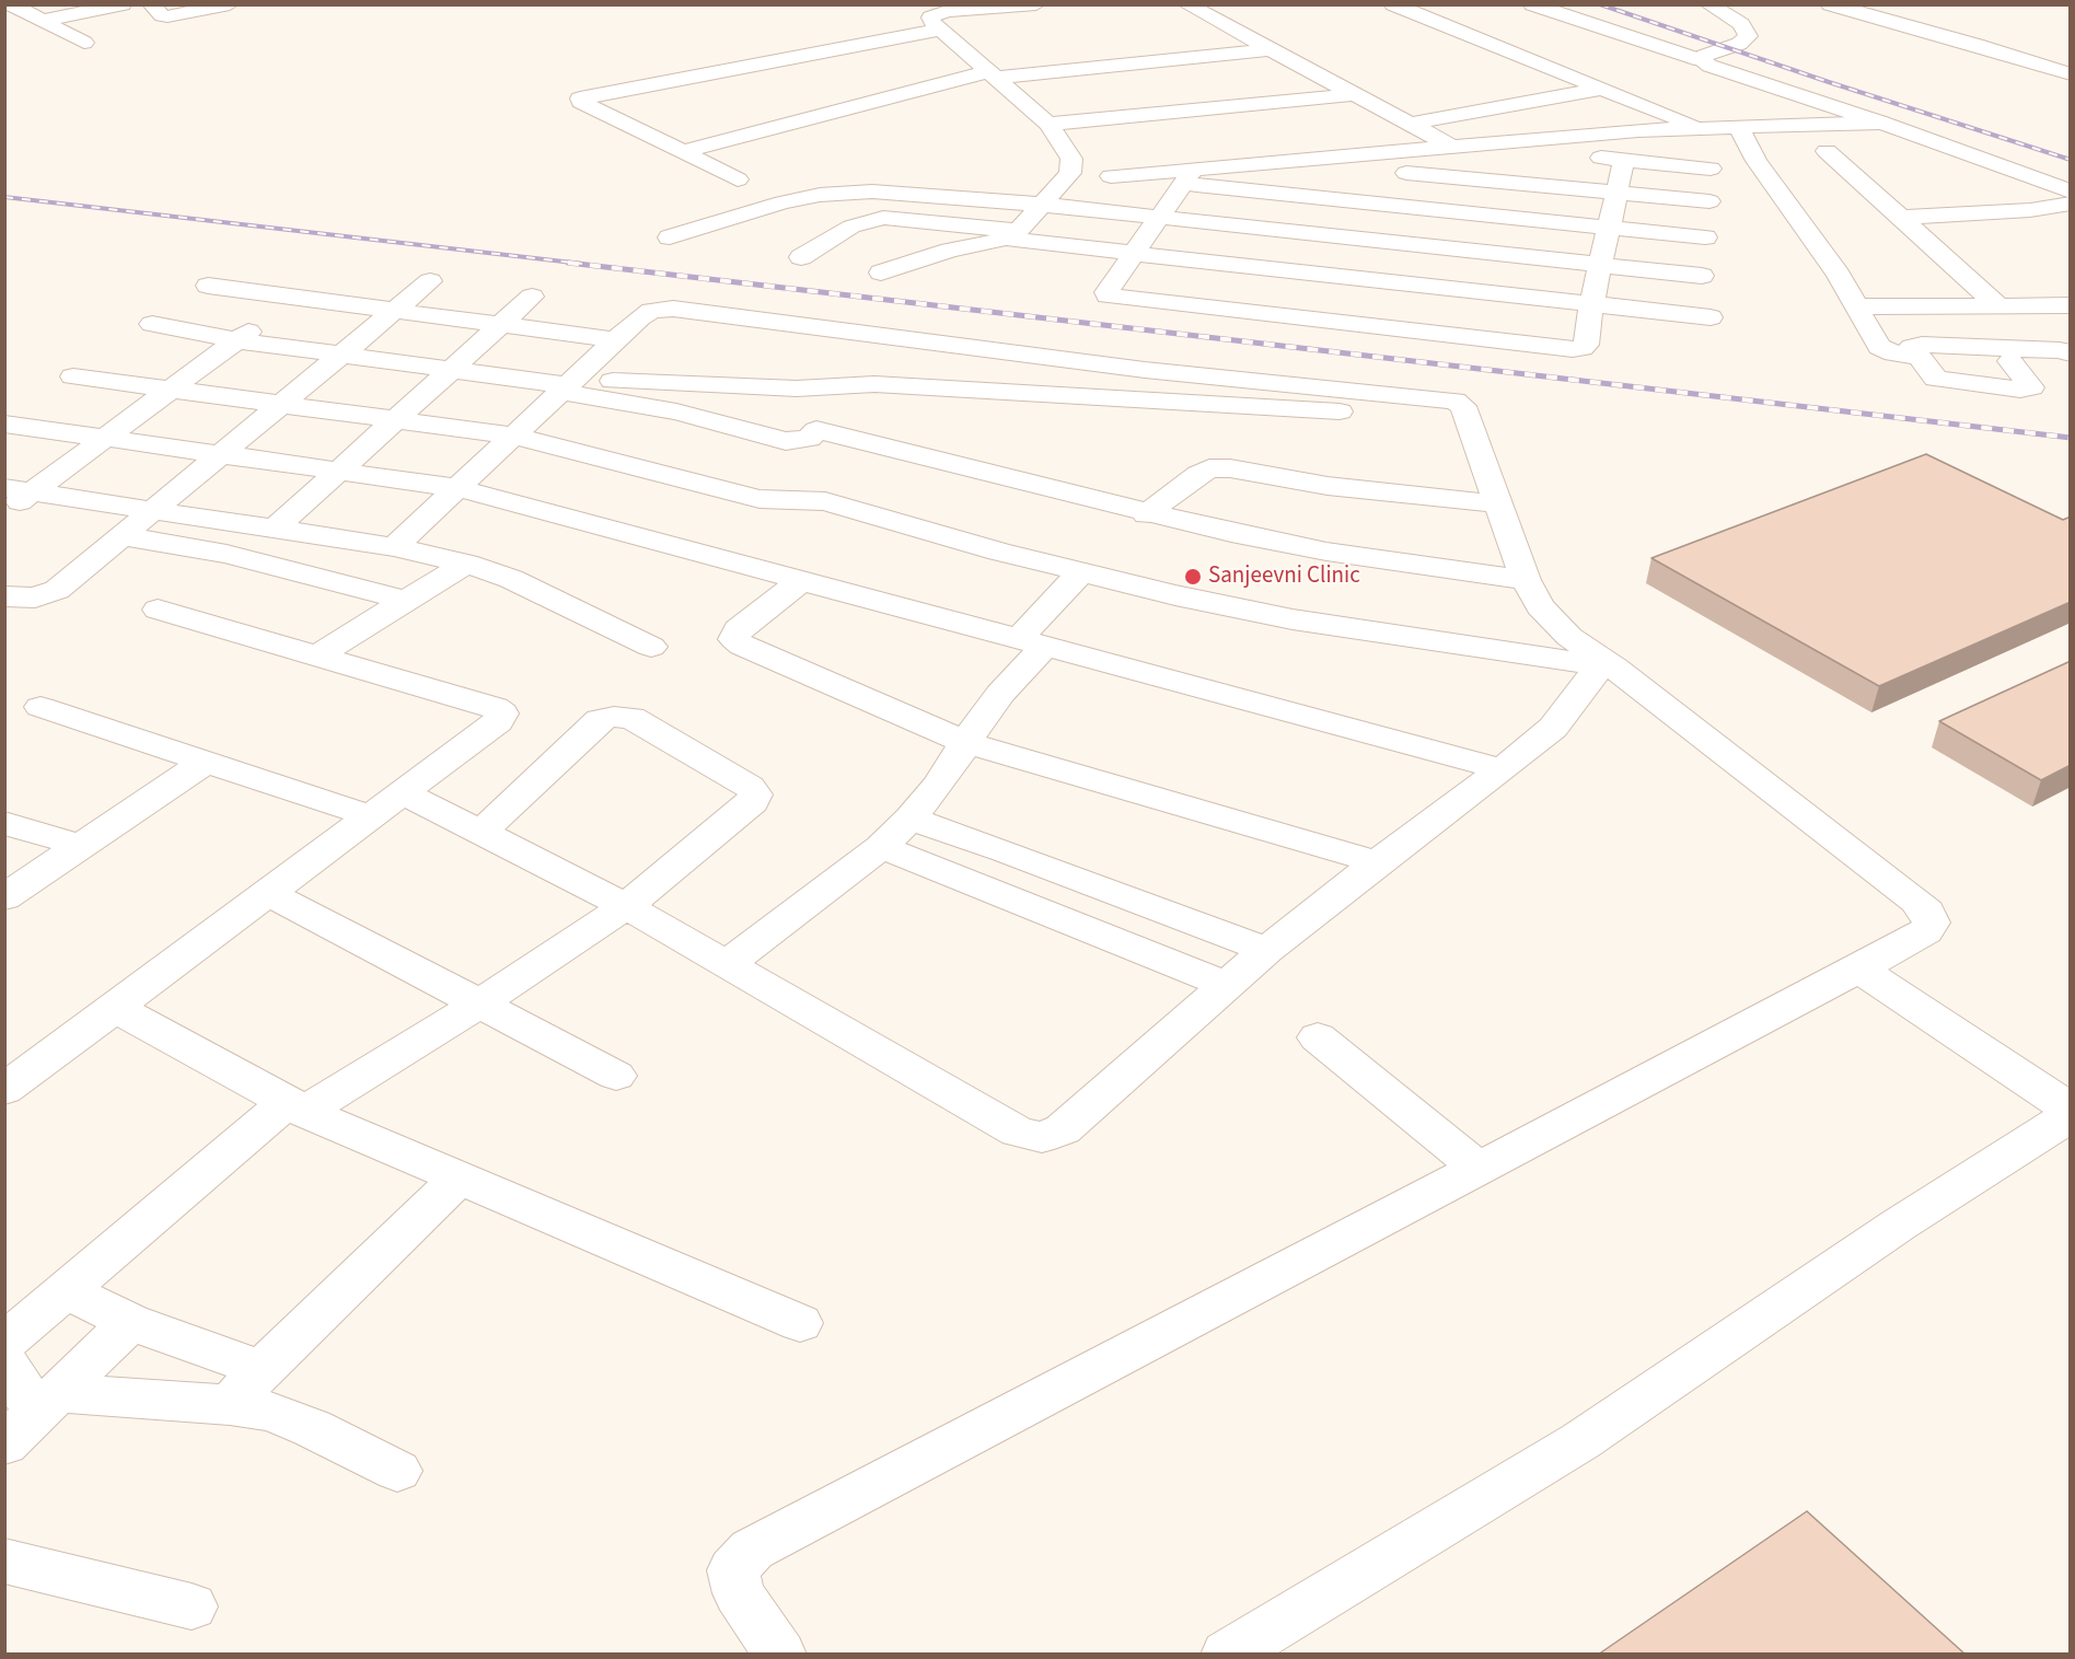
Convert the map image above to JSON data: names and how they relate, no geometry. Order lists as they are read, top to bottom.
{
  "places": ["Sanjeevni Clinic"]
}
